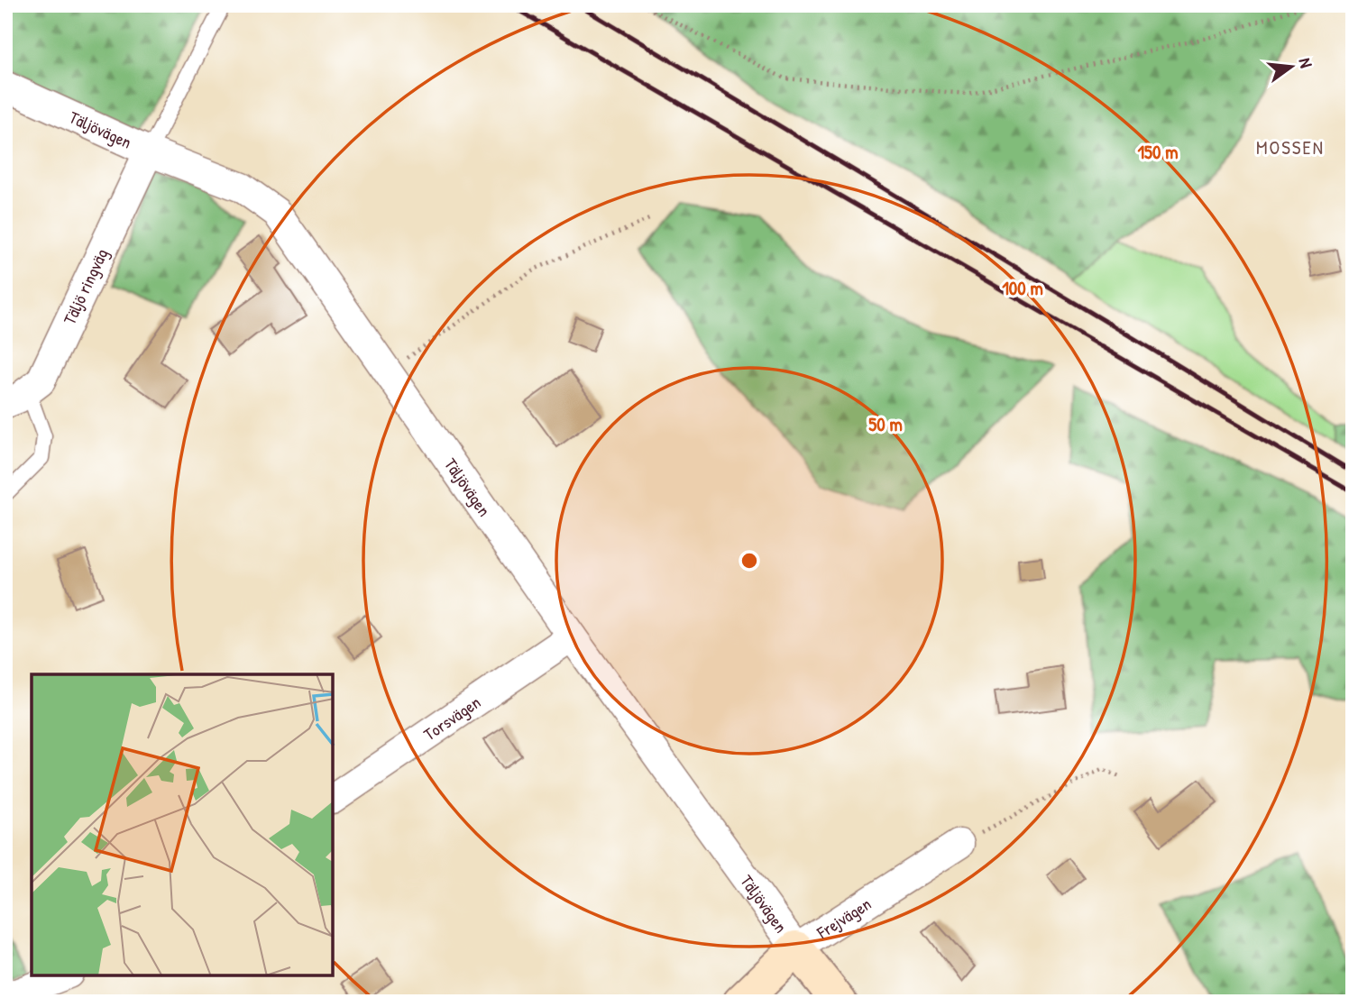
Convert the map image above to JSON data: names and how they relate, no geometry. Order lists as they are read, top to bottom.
{
  "streets": {
    "street": [
      "Täljövägen",
      "Täljö ringväg",
      "Torsvägen",
      "Frejvägen"
    ]
  },
  "crossings": [
    ["Täljövägen", "Täljö ringväg"],
    ["Täljövägen", "Torsvägen"],
    ["Täljövägen", "Frejvägen"]
  ],
  "districts": ["MOSSEN"],
  "north": "right",
  "rings": ["150 m", "100 m", "50 m"]
}
